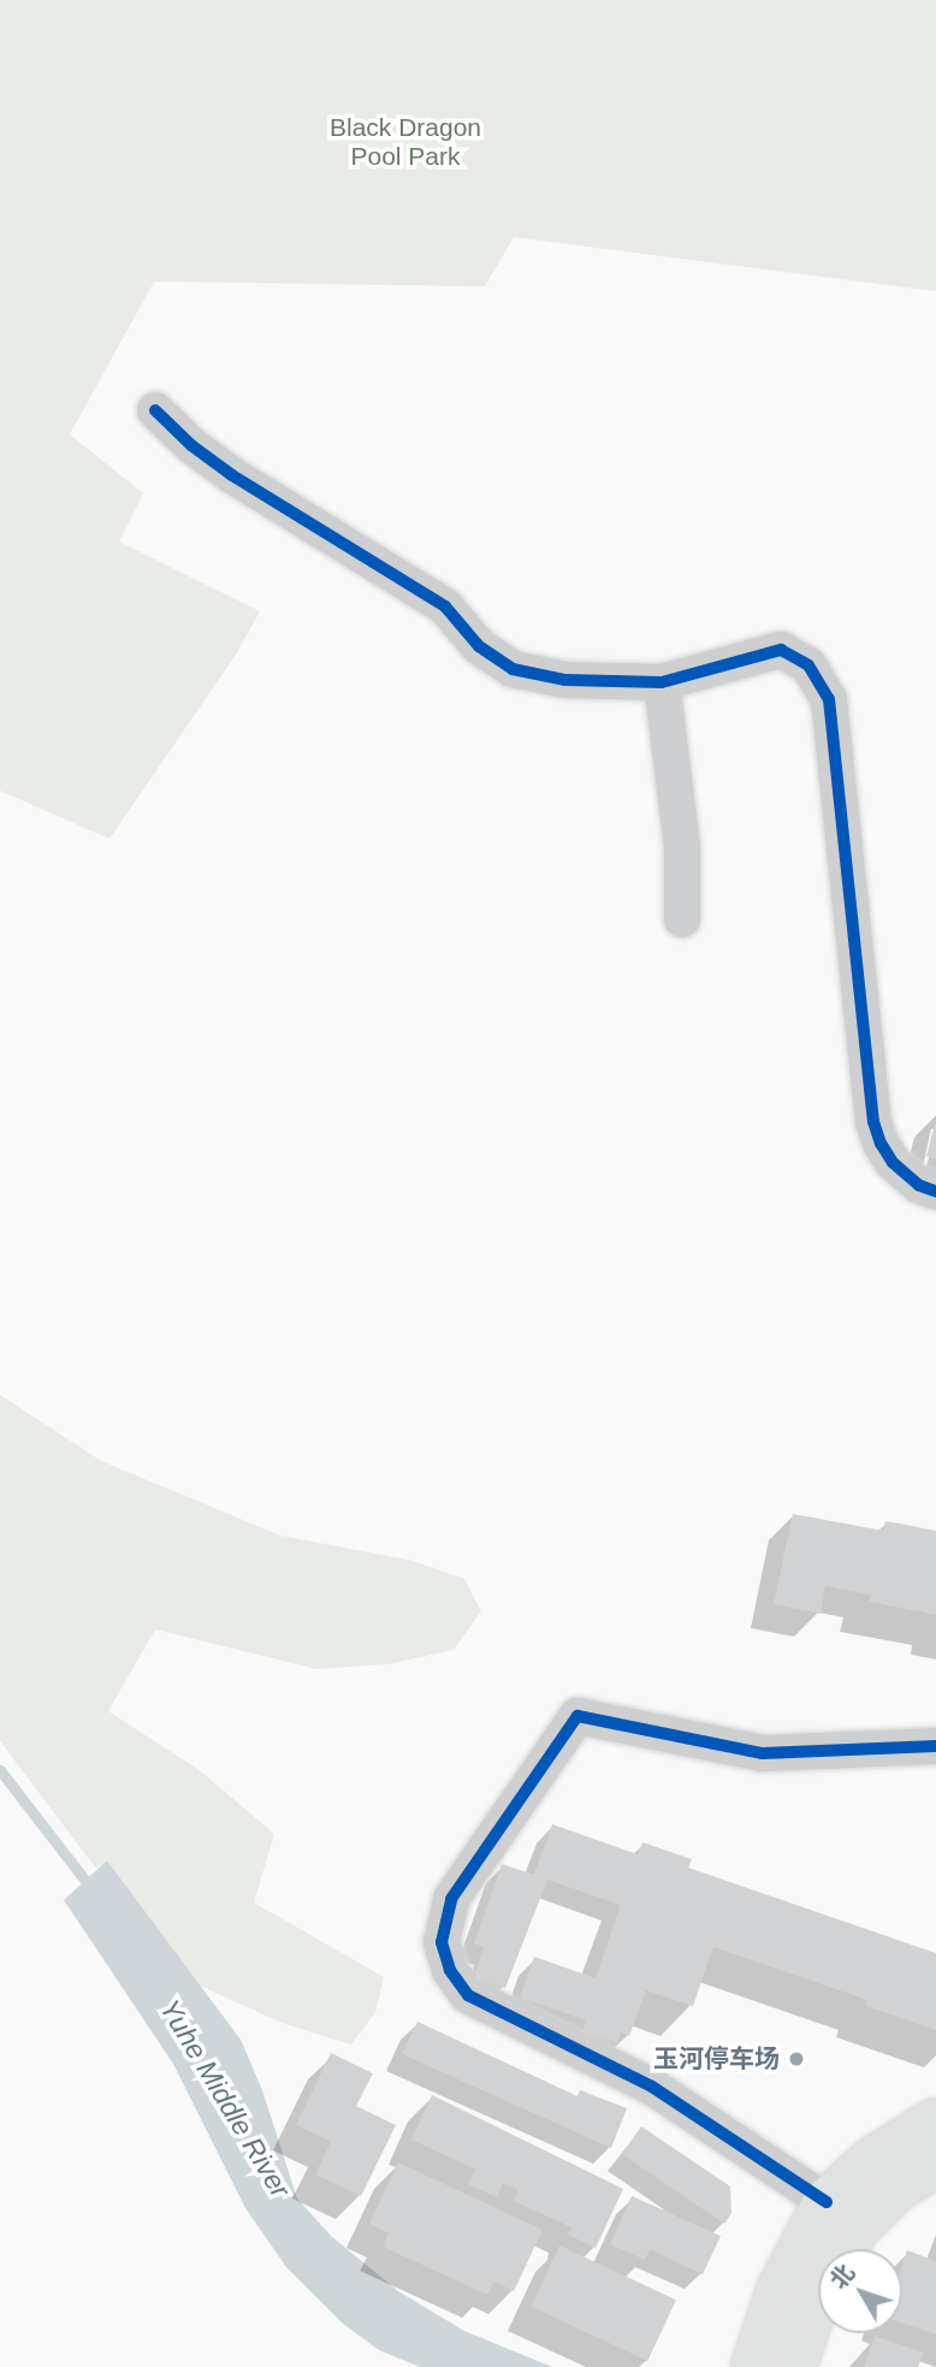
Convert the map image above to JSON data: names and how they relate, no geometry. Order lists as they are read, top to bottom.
{
  "water": ["Yuhe Middle River"],
  "parks": ["Black Dragon Pool Park"],
  "places": ["玉河停车场"],
  "north": "top left"
}
